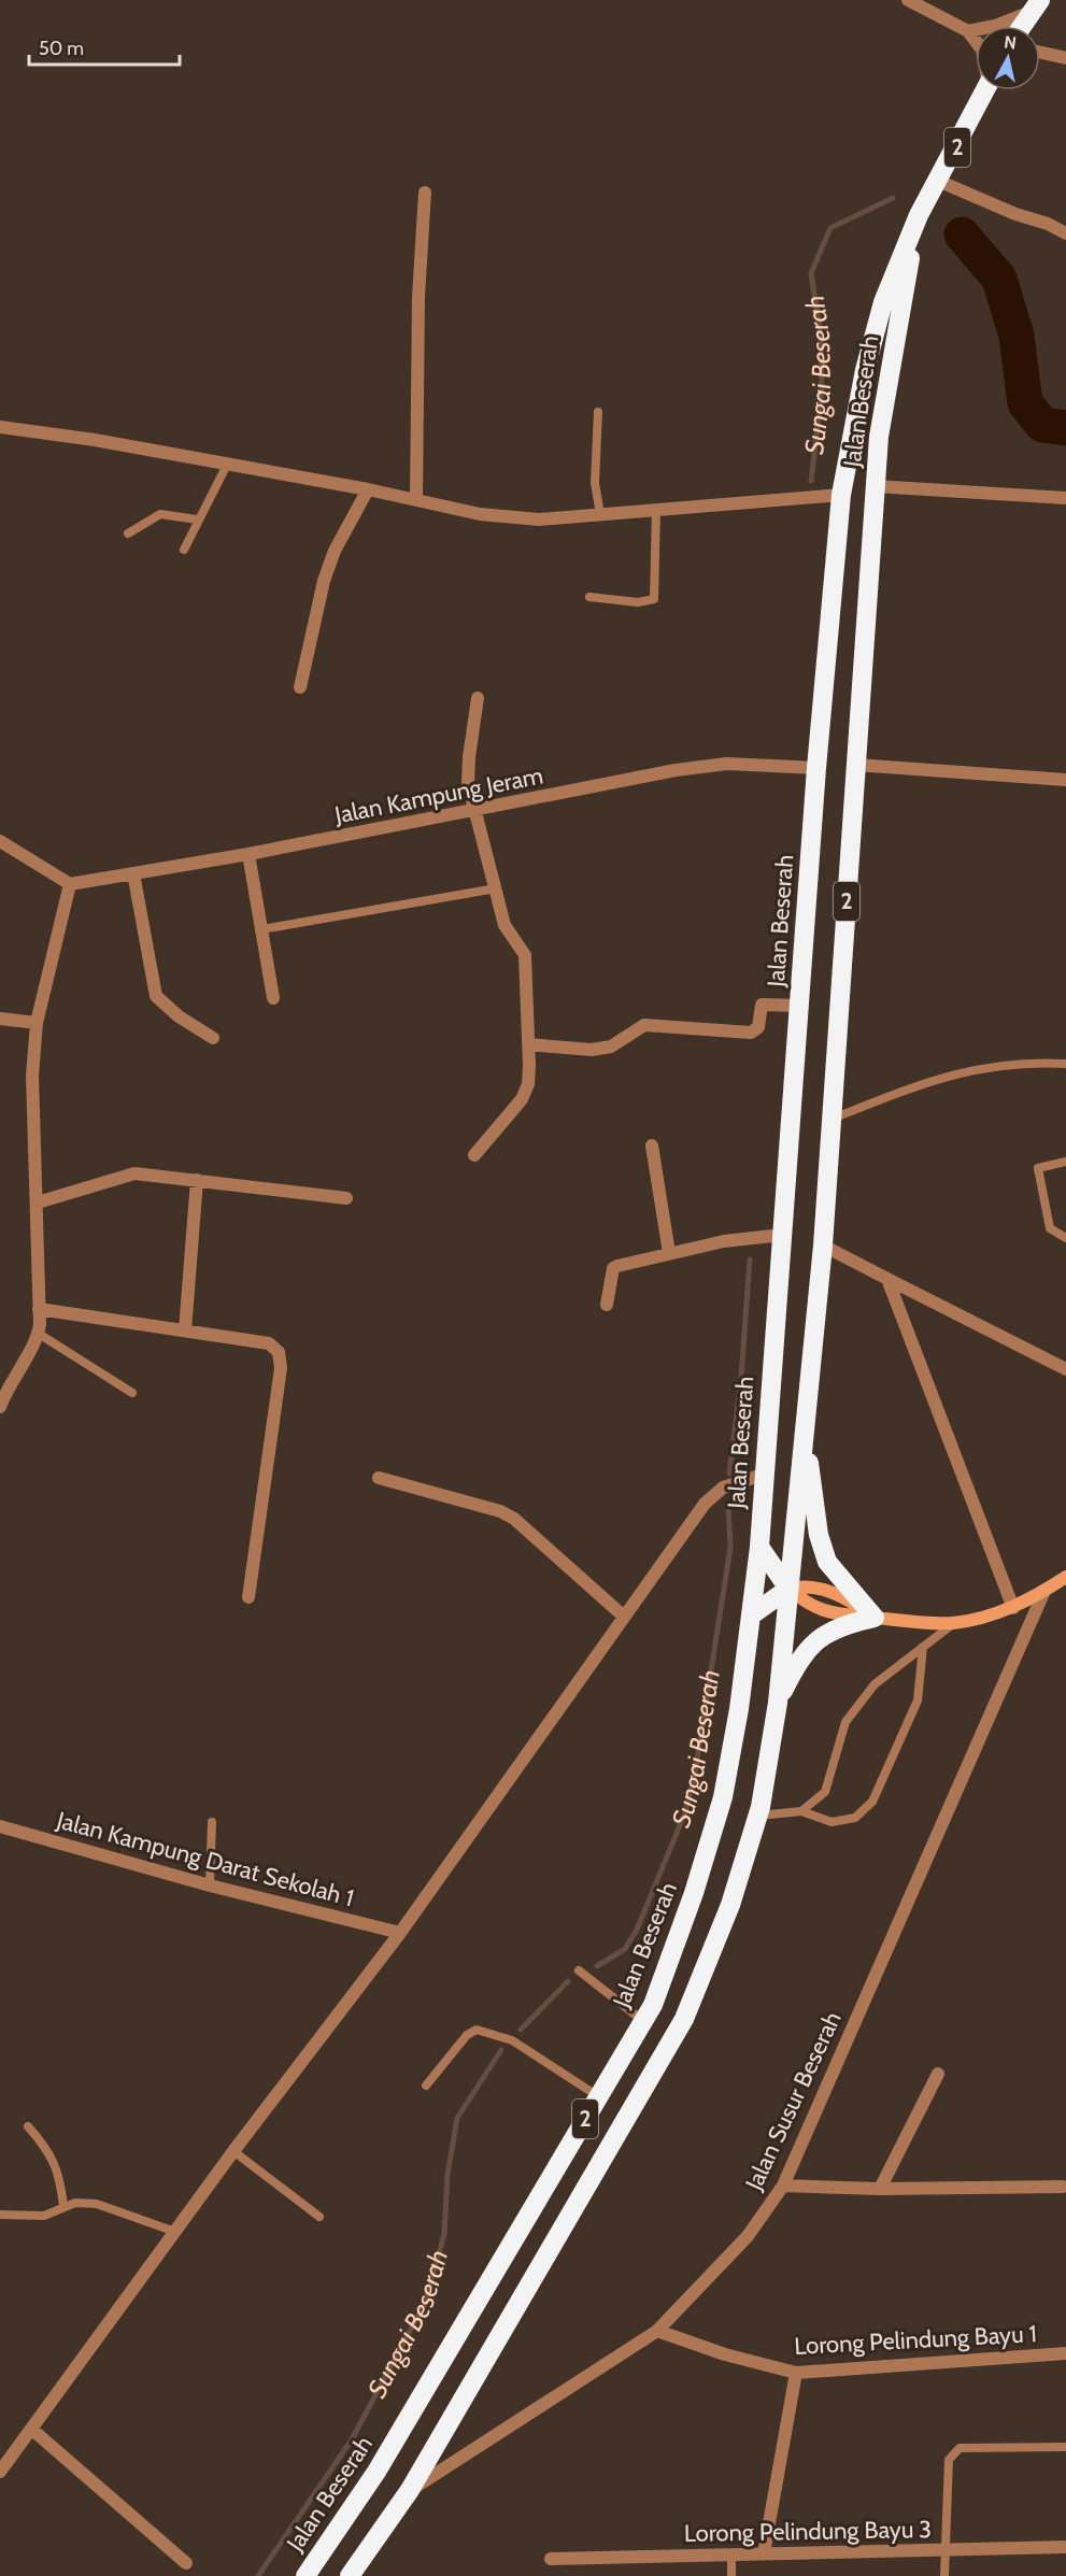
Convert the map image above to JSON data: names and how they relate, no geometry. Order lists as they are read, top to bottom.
{
  "streets": {
    "highway": ["2", "Jalan Beserah"],
    "street": [
      "Jalan Kampung Jeram",
      "Jalan Kampung Darat Sekolah 1",
      "Jalan Susur Beserah",
      "Lorong Pelindung Bayu 1",
      "Lorong Pelindung Bayu 3"
    ]
  },
  "crossings": [
    ["Jalan Beserah", "Jalan Kampung Jeram"],
    ["Jalan Beserah", "Jalan Susur Beserah"],
    ["Jalan Susur Beserah", "Lorong Pelindung Bayu 1"]
  ],
  "water": ["Sungai Beserah"],
  "scale_bar": "50 m",
  "north": "top"
}
